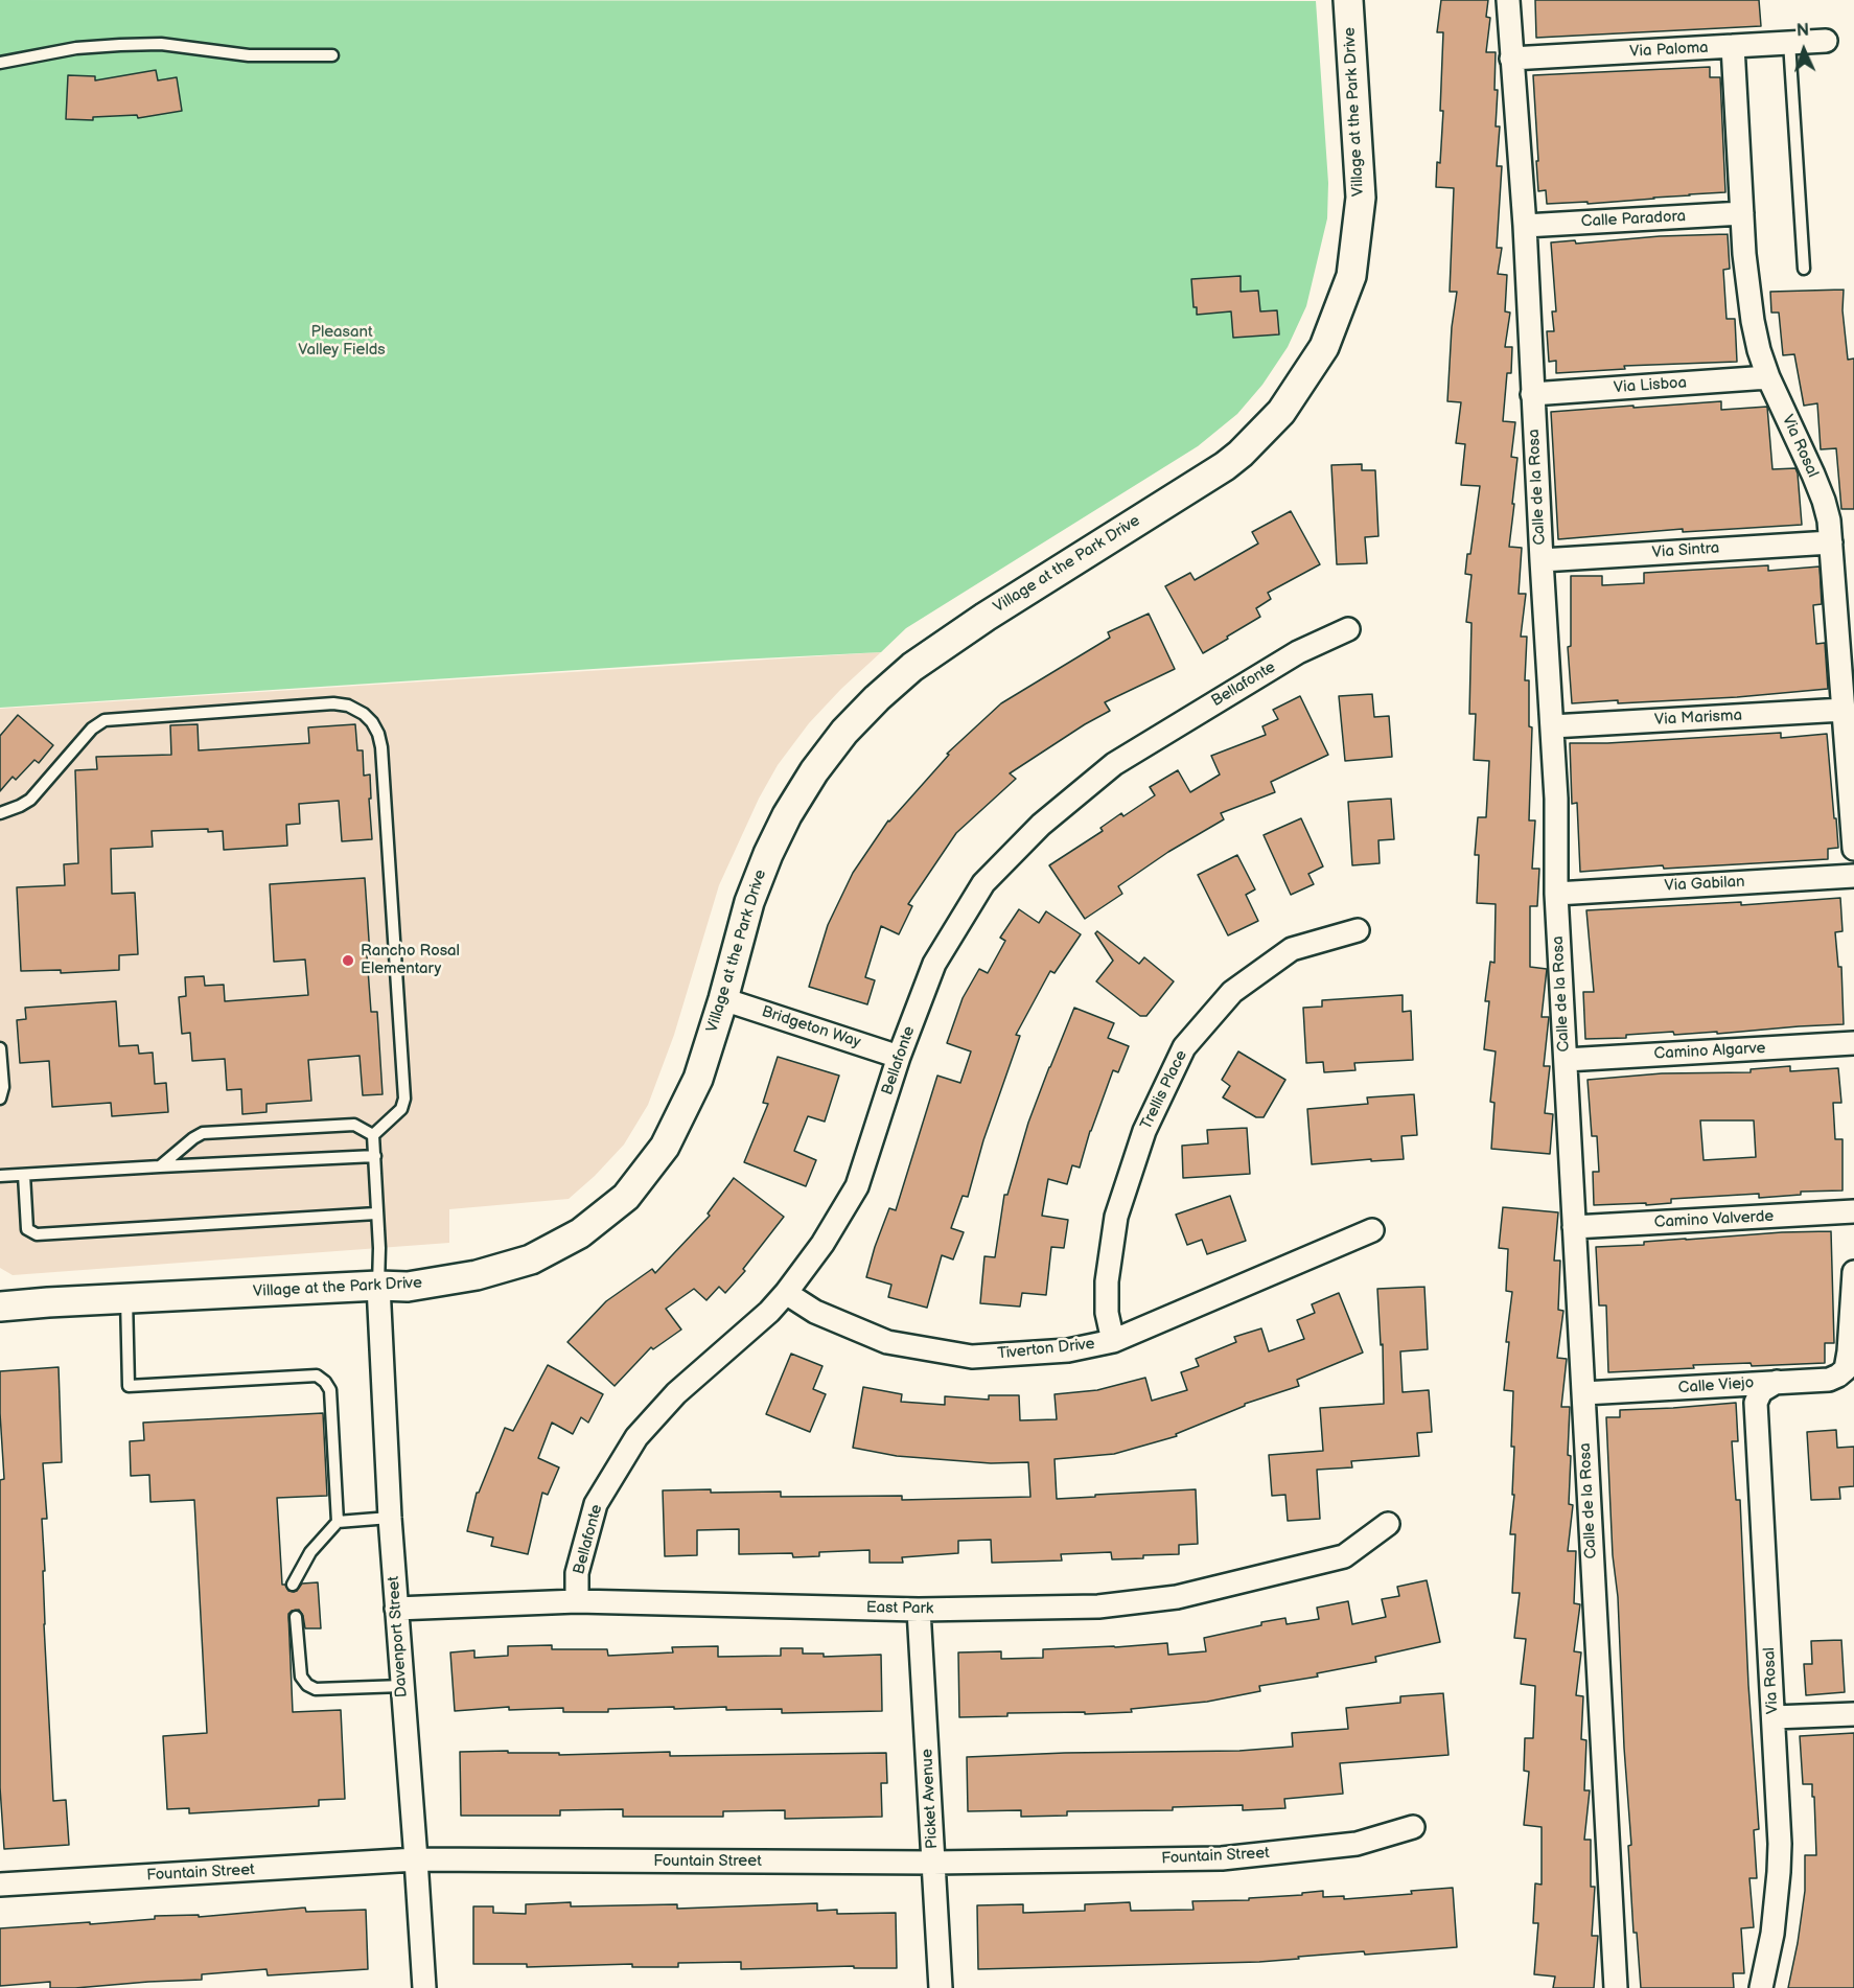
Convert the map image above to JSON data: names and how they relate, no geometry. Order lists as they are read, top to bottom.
{
  "streets": {
    "street": [
      "Via Paloma",
      "Village at the Park Drive",
      "Calle Paradora",
      "Via Lisboa",
      "Via Rosal",
      "Calle de la Rosa",
      "Via Sintra",
      "Bellafonte",
      "Via Marisma",
      "Via Gabilan",
      "Bridgeton Way",
      "Camino Algarve",
      "Trellis Place",
      "Camino Valverde",
      "Tiverton Drive",
      "Calle Viejo",
      "East Park",
      "Davenport Street",
      "Picket Avenue",
      "Fountain Street"
    ]
  },
  "crossings": [
    ["Via Paloma", "Via Rosal"],
    ["Via Paloma", "Calle de la Rosa"],
    ["Village at the Park Drive", "Bridgeton Way"],
    ["Village at the Park Drive", "Davenport Street"],
    ["Calle Paradora", "Via Rosal"],
    ["Calle Paradora", "Calle de la Rosa"],
    ["Via Lisboa", "Via Rosal"],
    ["Via Lisboa", "Calle de la Rosa"],
    ["Via Rosal", "Via Sintra"],
    ["Via Rosal", "Via Marisma"],
    ["Via Rosal", "Calle Viejo"],
    ["Calle de la Rosa", "Via Sintra"],
    ["Calle de la Rosa", "Via Marisma"],
    ["Calle de la Rosa", "Via Gabilan"],
    ["Calle de la Rosa", "Camino Algarve"],
    ["Calle de la Rosa", "Camino Valverde"],
    ["Calle de la Rosa", "Calle Viejo"],
    ["Bellafonte", "Bridgeton Way"],
    ["Bellafonte", "Tiverton Drive"],
    ["Bellafonte", "East Park"],
    ["Trellis Place", "Tiverton Drive"],
    ["East Park", "Davenport Street"],
    ["East Park", "Picket Avenue"],
    ["Davenport Street", "Fountain Street"],
    ["Picket Avenue", "Fountain Street"]
  ],
  "parks": ["Pleasant Valley Fields"],
  "places": ["Rancho Rosal Elementary"],
  "north": "top"
}
